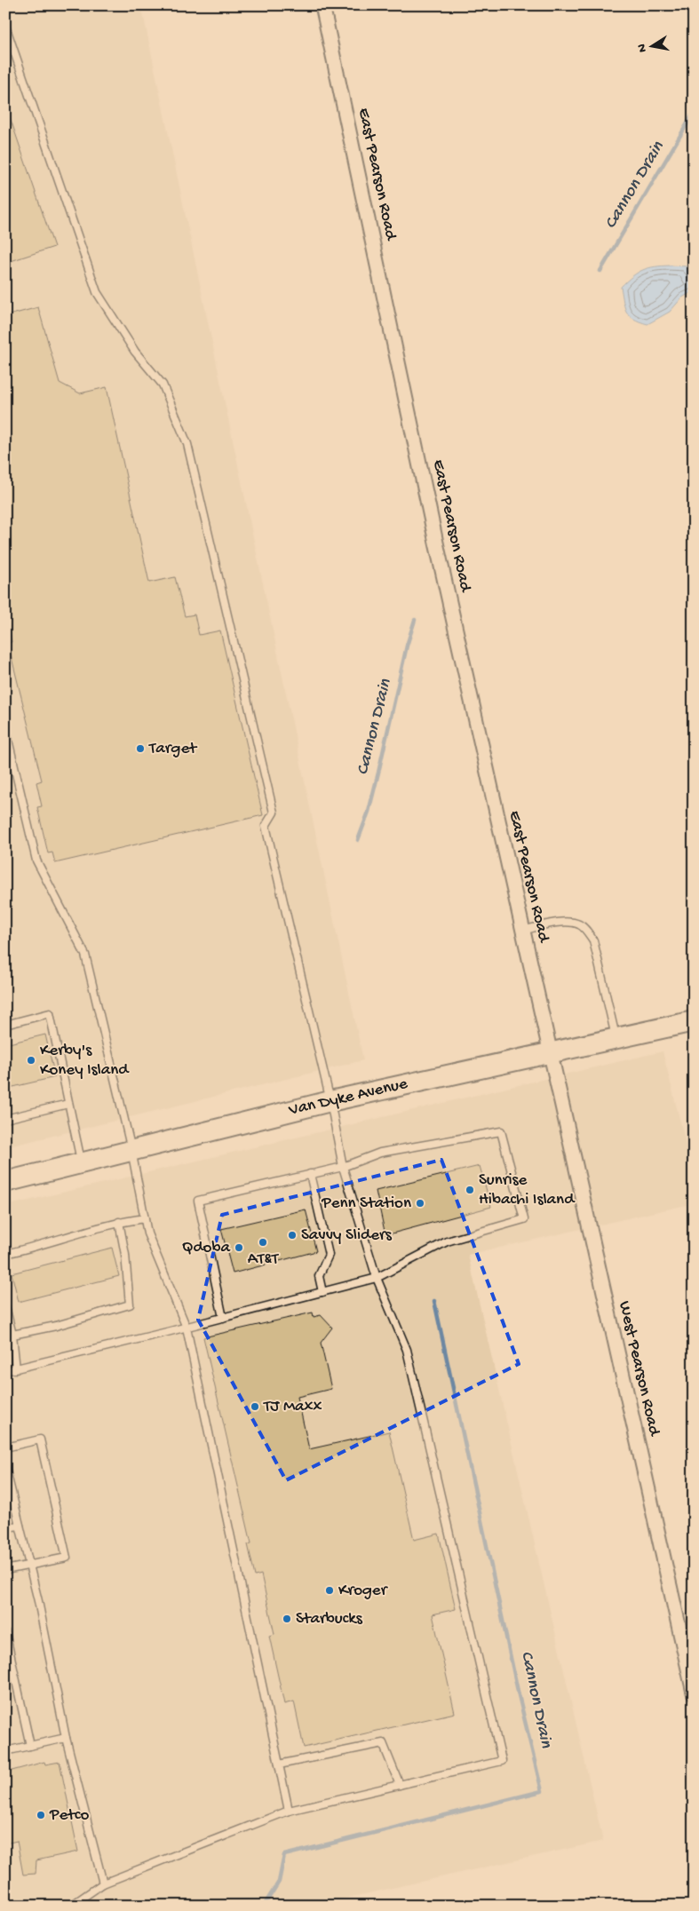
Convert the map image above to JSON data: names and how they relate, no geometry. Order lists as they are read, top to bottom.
{
  "streets": {
    "main road": ["Van Dyke Avenue"],
    "street": ["East Pearson Road", "West Pearson Road"]
  },
  "crossings": [
    ["East Pearson Road", "Van Dyke Avenue"],
    ["East Pearson Road", "West Pearson Road"],
    ["Van Dyke Avenue", "West Pearson Road"]
  ],
  "water": ["Cannon Drain"],
  "places": [
    "Target",
    "Kerby's Koney Island",
    "Sunrise Hibachi Island",
    "Penn Station",
    "Savvy Sliders",
    "AT&T",
    "Qdoba",
    "TJ Maxx",
    "Kroger",
    "Starbucks",
    "Petco"
  ],
  "north": "left"
}
